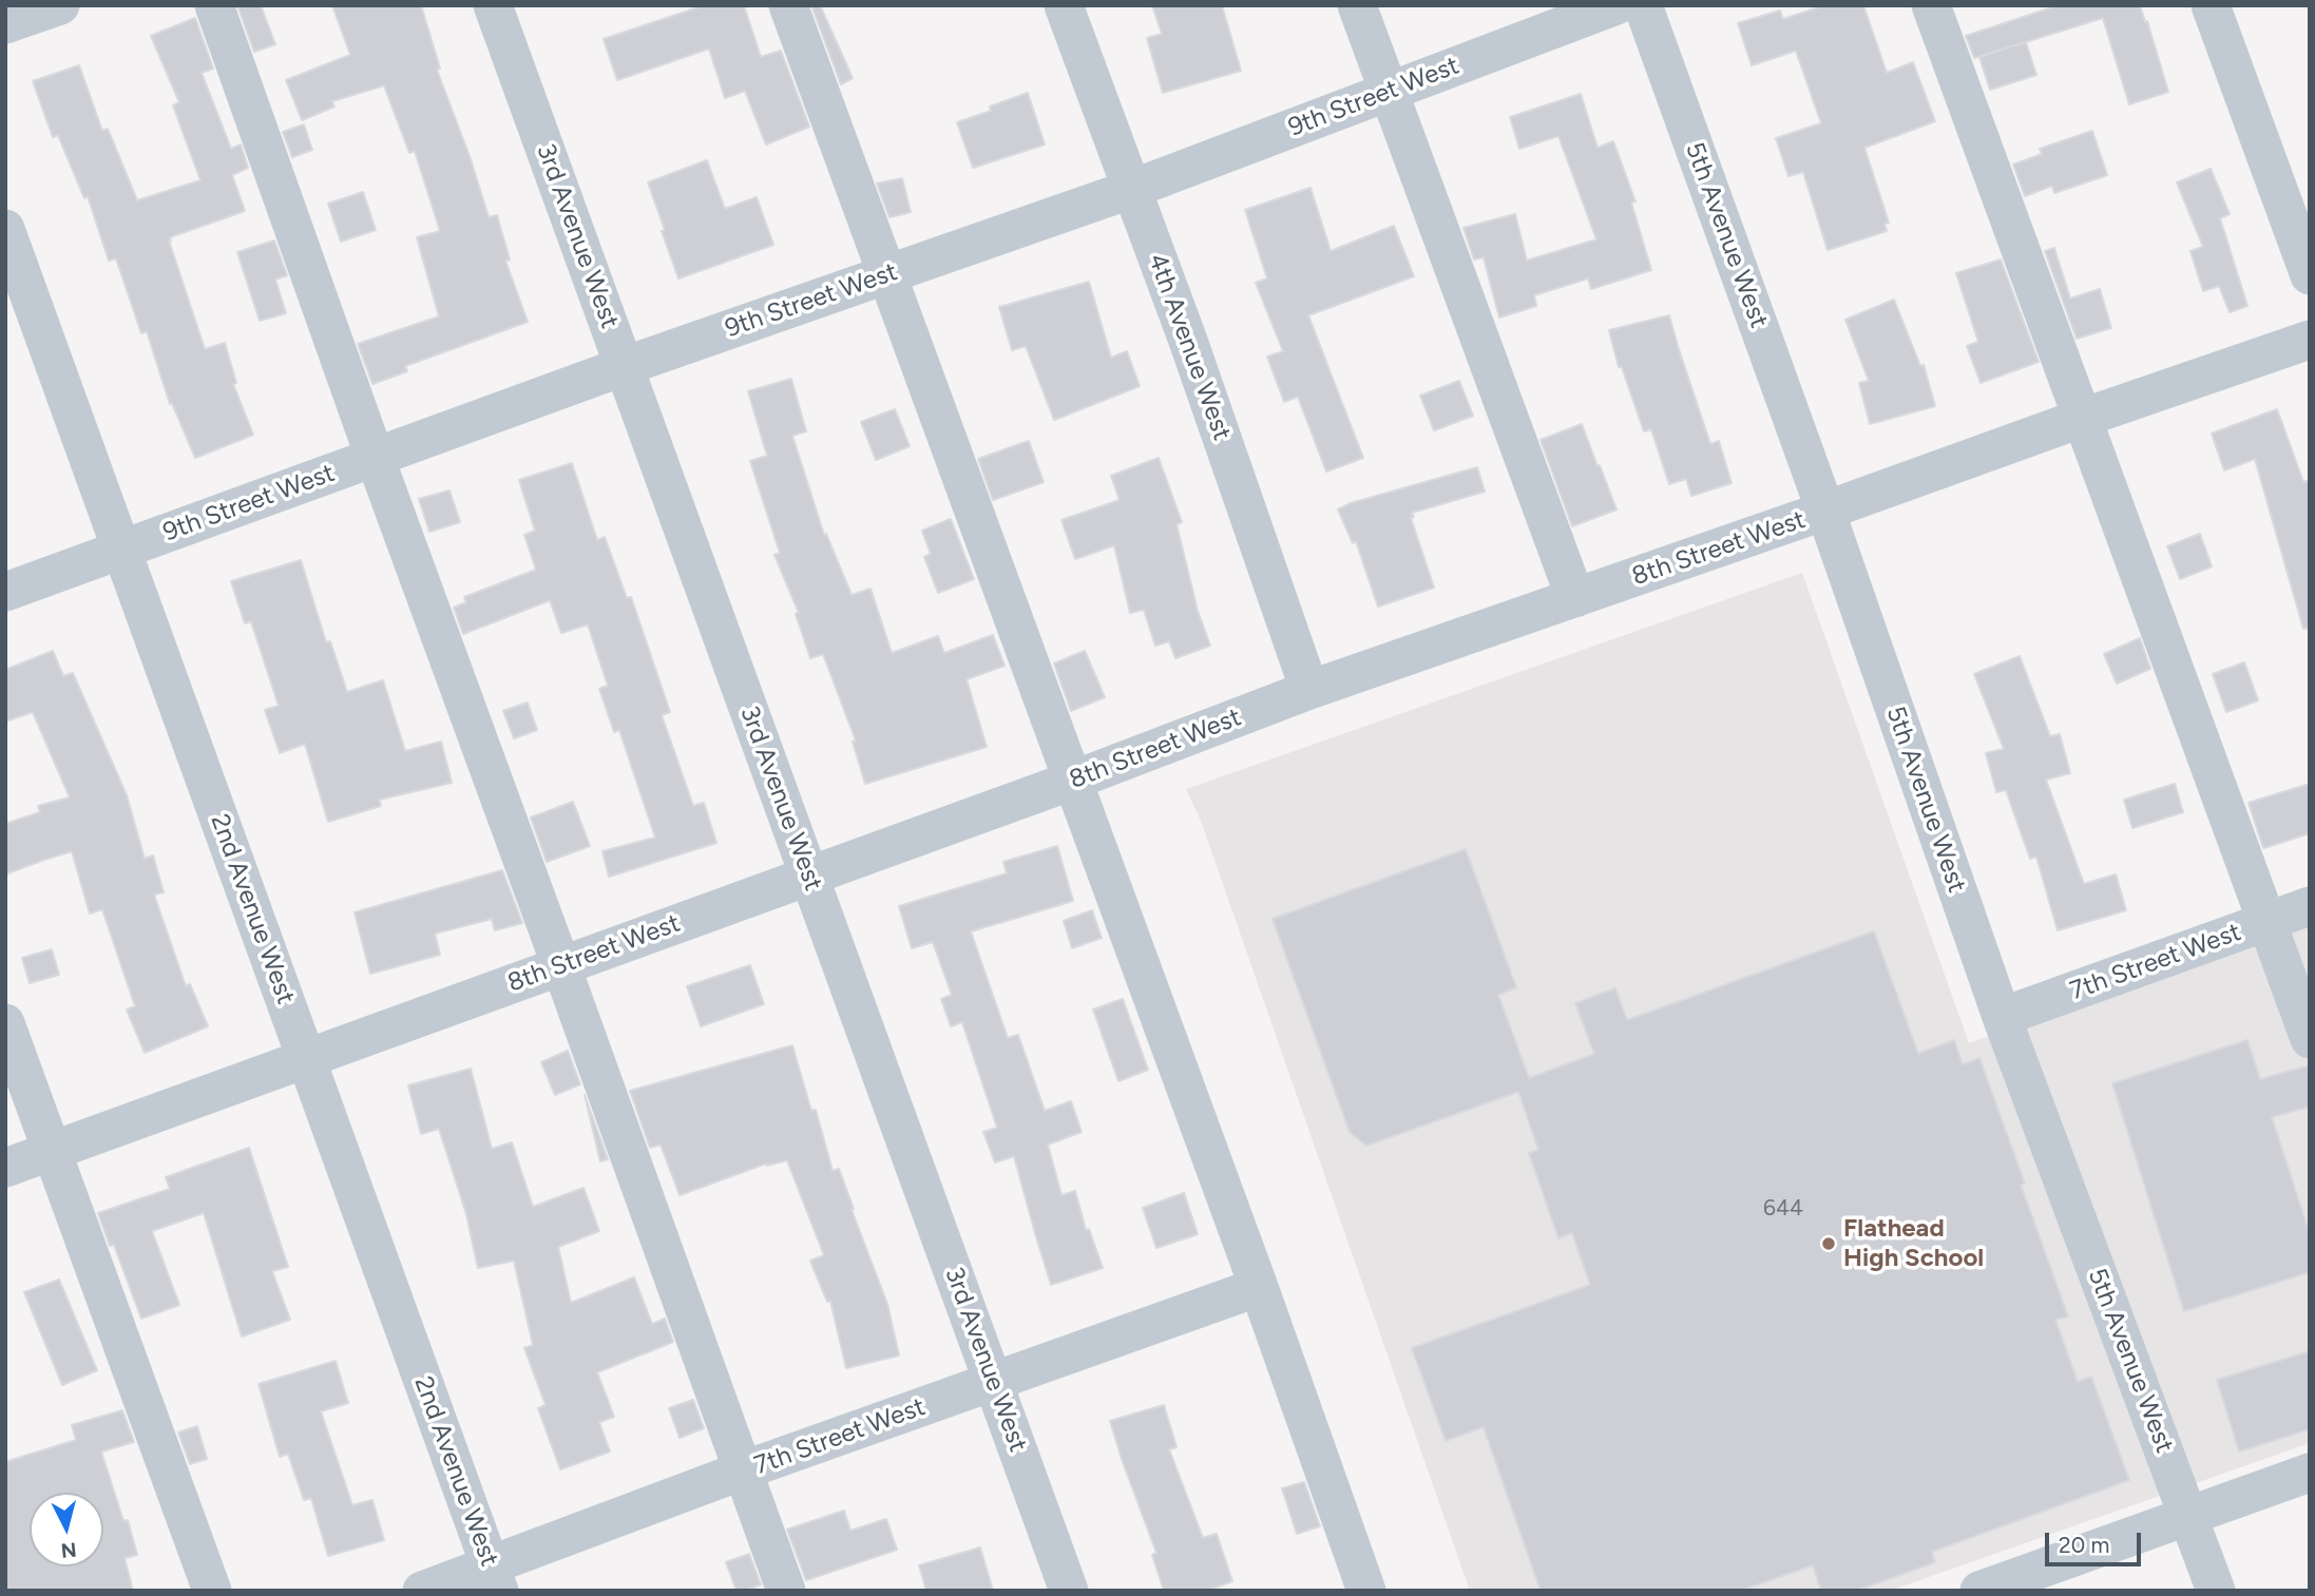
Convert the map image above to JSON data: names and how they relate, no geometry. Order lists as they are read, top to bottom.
{
  "streets": {
    "street": [
      "9th Street West",
      "5th Avenue West",
      "3rd Avenue West",
      "4th Avenue West",
      "8th Street West",
      "2nd Avenue West",
      "7th Street West"
    ]
  },
  "crossings": [
    ["9th Street West", "3rd Avenue West"],
    ["9th Street West", "4th Avenue West"],
    ["9th Street West", "2nd Avenue West"],
    ["5th Avenue West", "8th Street West"],
    ["5th Avenue West", "7th Street West"],
    ["3rd Avenue West", "8th Street West"],
    ["3rd Avenue West", "7th Street West"],
    ["4th Avenue West", "8th Street West"],
    ["8th Street West", "2nd Avenue West"],
    ["2nd Avenue West", "7th Street West"]
  ],
  "places": ["Flathead High School"],
  "house_numbers": ["644"],
  "scale_bar": "20 m",
  "north": "bottom"
}
